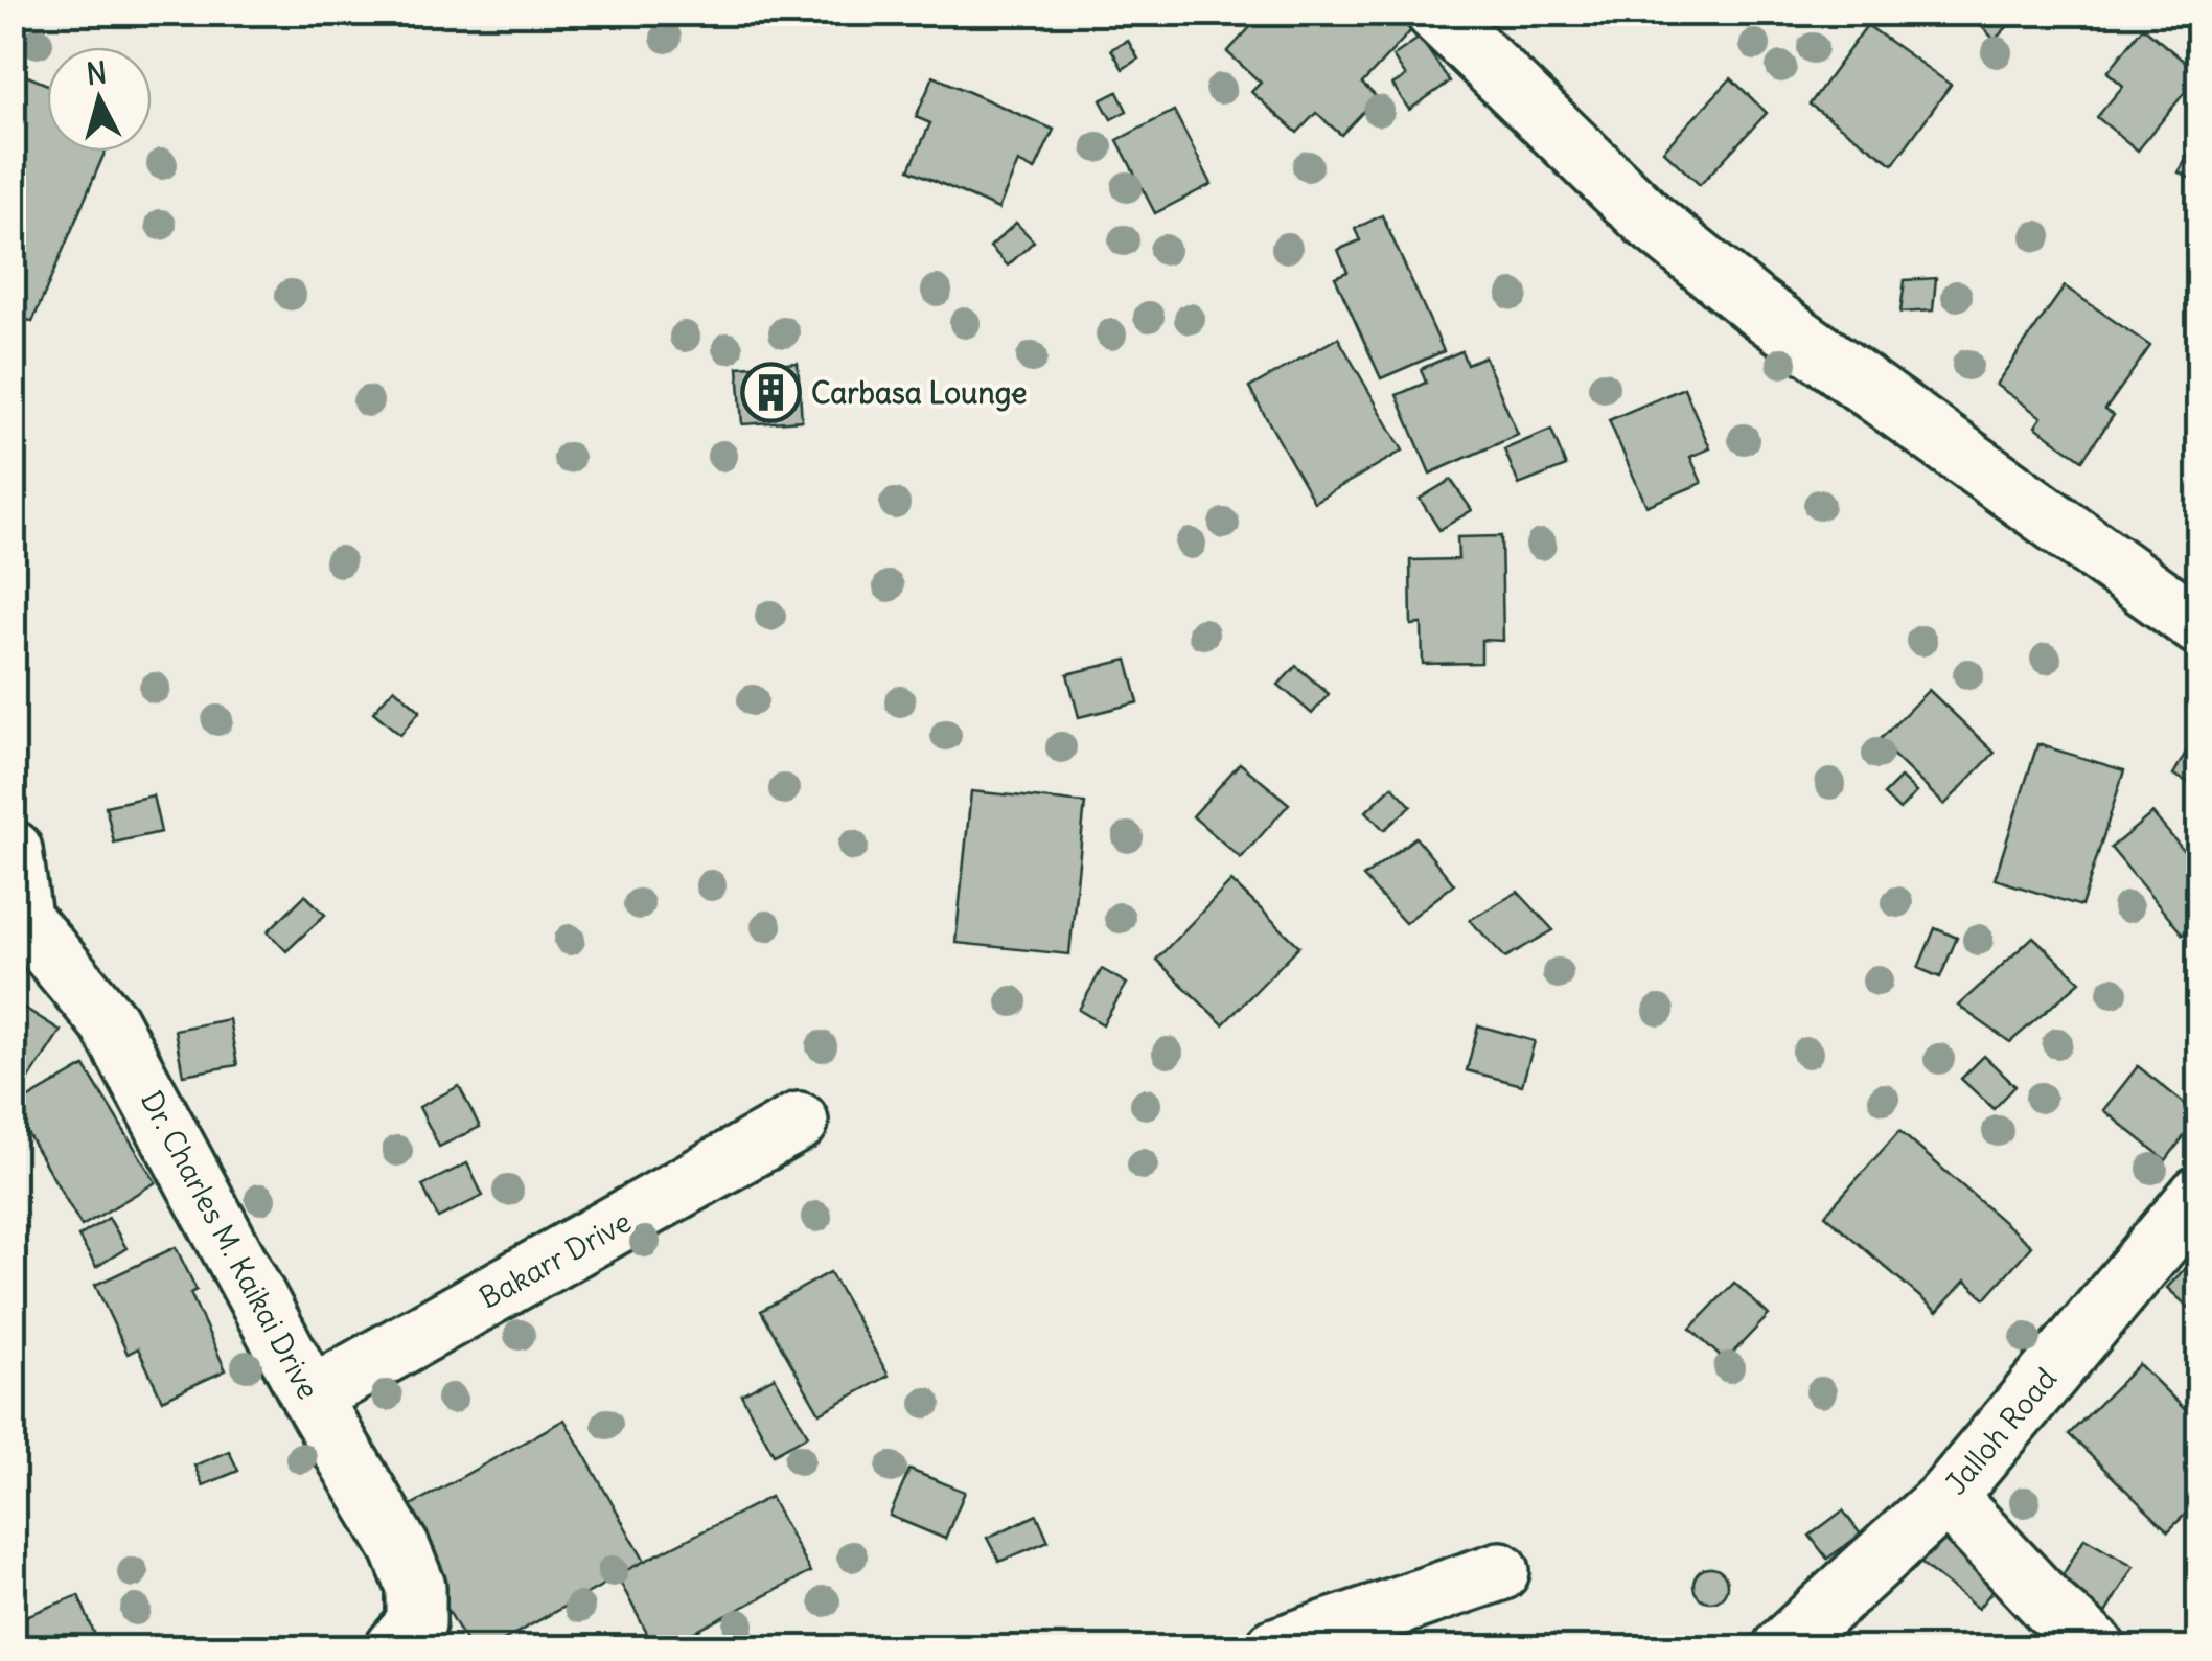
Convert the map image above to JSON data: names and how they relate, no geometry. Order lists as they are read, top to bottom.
{
  "streets": {
    "street": ["Dr. Charles M. Kaikai Drive", "Bakarr Drive", "Jalloh Road"]
  },
  "crossings": [
    ["Dr. Charles M. Kaikai Drive", "Bakarr Drive"]
  ],
  "places": {
    "building": ["Carbasa Lounge"]
  },
  "north": "top"
}
